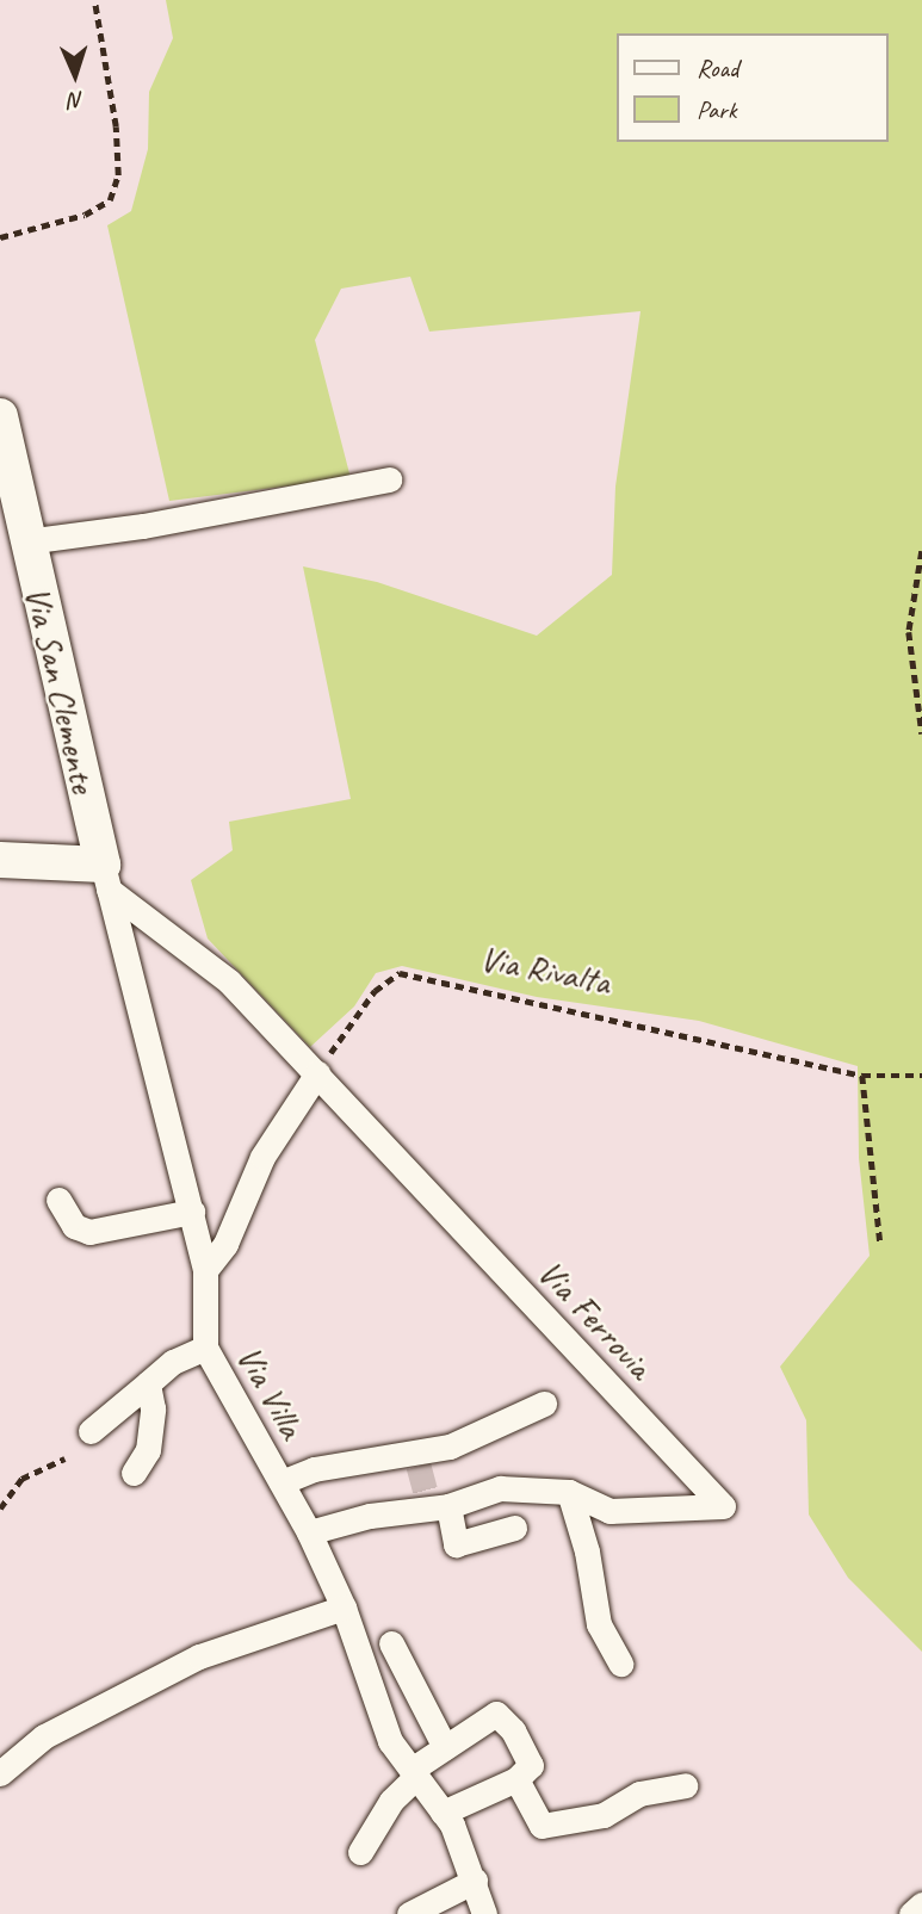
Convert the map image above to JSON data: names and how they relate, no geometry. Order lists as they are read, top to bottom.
{
  "streets": {
    "street": ["Via San Clemente", "Via Ferrovia", "Via Villa"],
    "path": ["Via Rivalta"]
  },
  "crossings": [
    ["Via San Clemente", "Via Ferrovia"],
    ["Via San Clemente", "Via Villa"],
    ["Via Rivalta", "Via Ferrovia"],
    ["Via Ferrovia", "Via Villa"]
  ],
  "legend": ["Road", "Park"],
  "north": "bottom"
}
